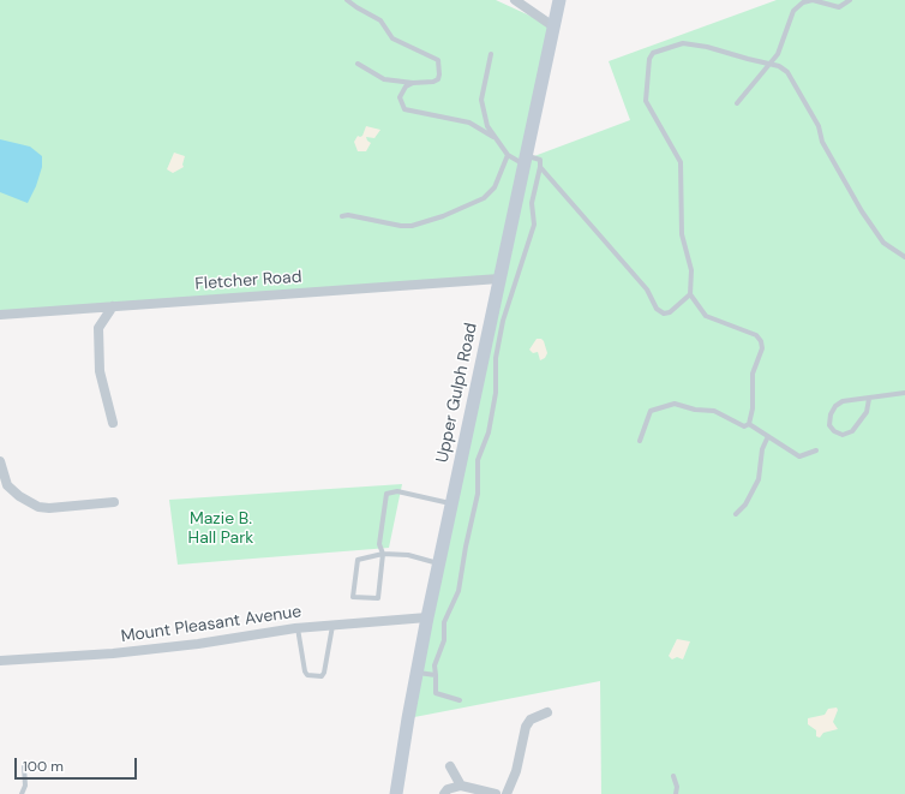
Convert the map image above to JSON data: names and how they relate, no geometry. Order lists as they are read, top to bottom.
{
  "streets": {
    "street": ["Fletcher Road", "Upper Gulph Road", "Mount Pleasant Avenue"]
  },
  "crossings": [
    ["Fletcher Road", "Upper Gulph Road"],
    ["Upper Gulph Road", "Mount Pleasant Avenue"]
  ],
  "parks": ["Mazie B. Hall Park"],
  "scale_bar": "100 m"
}
